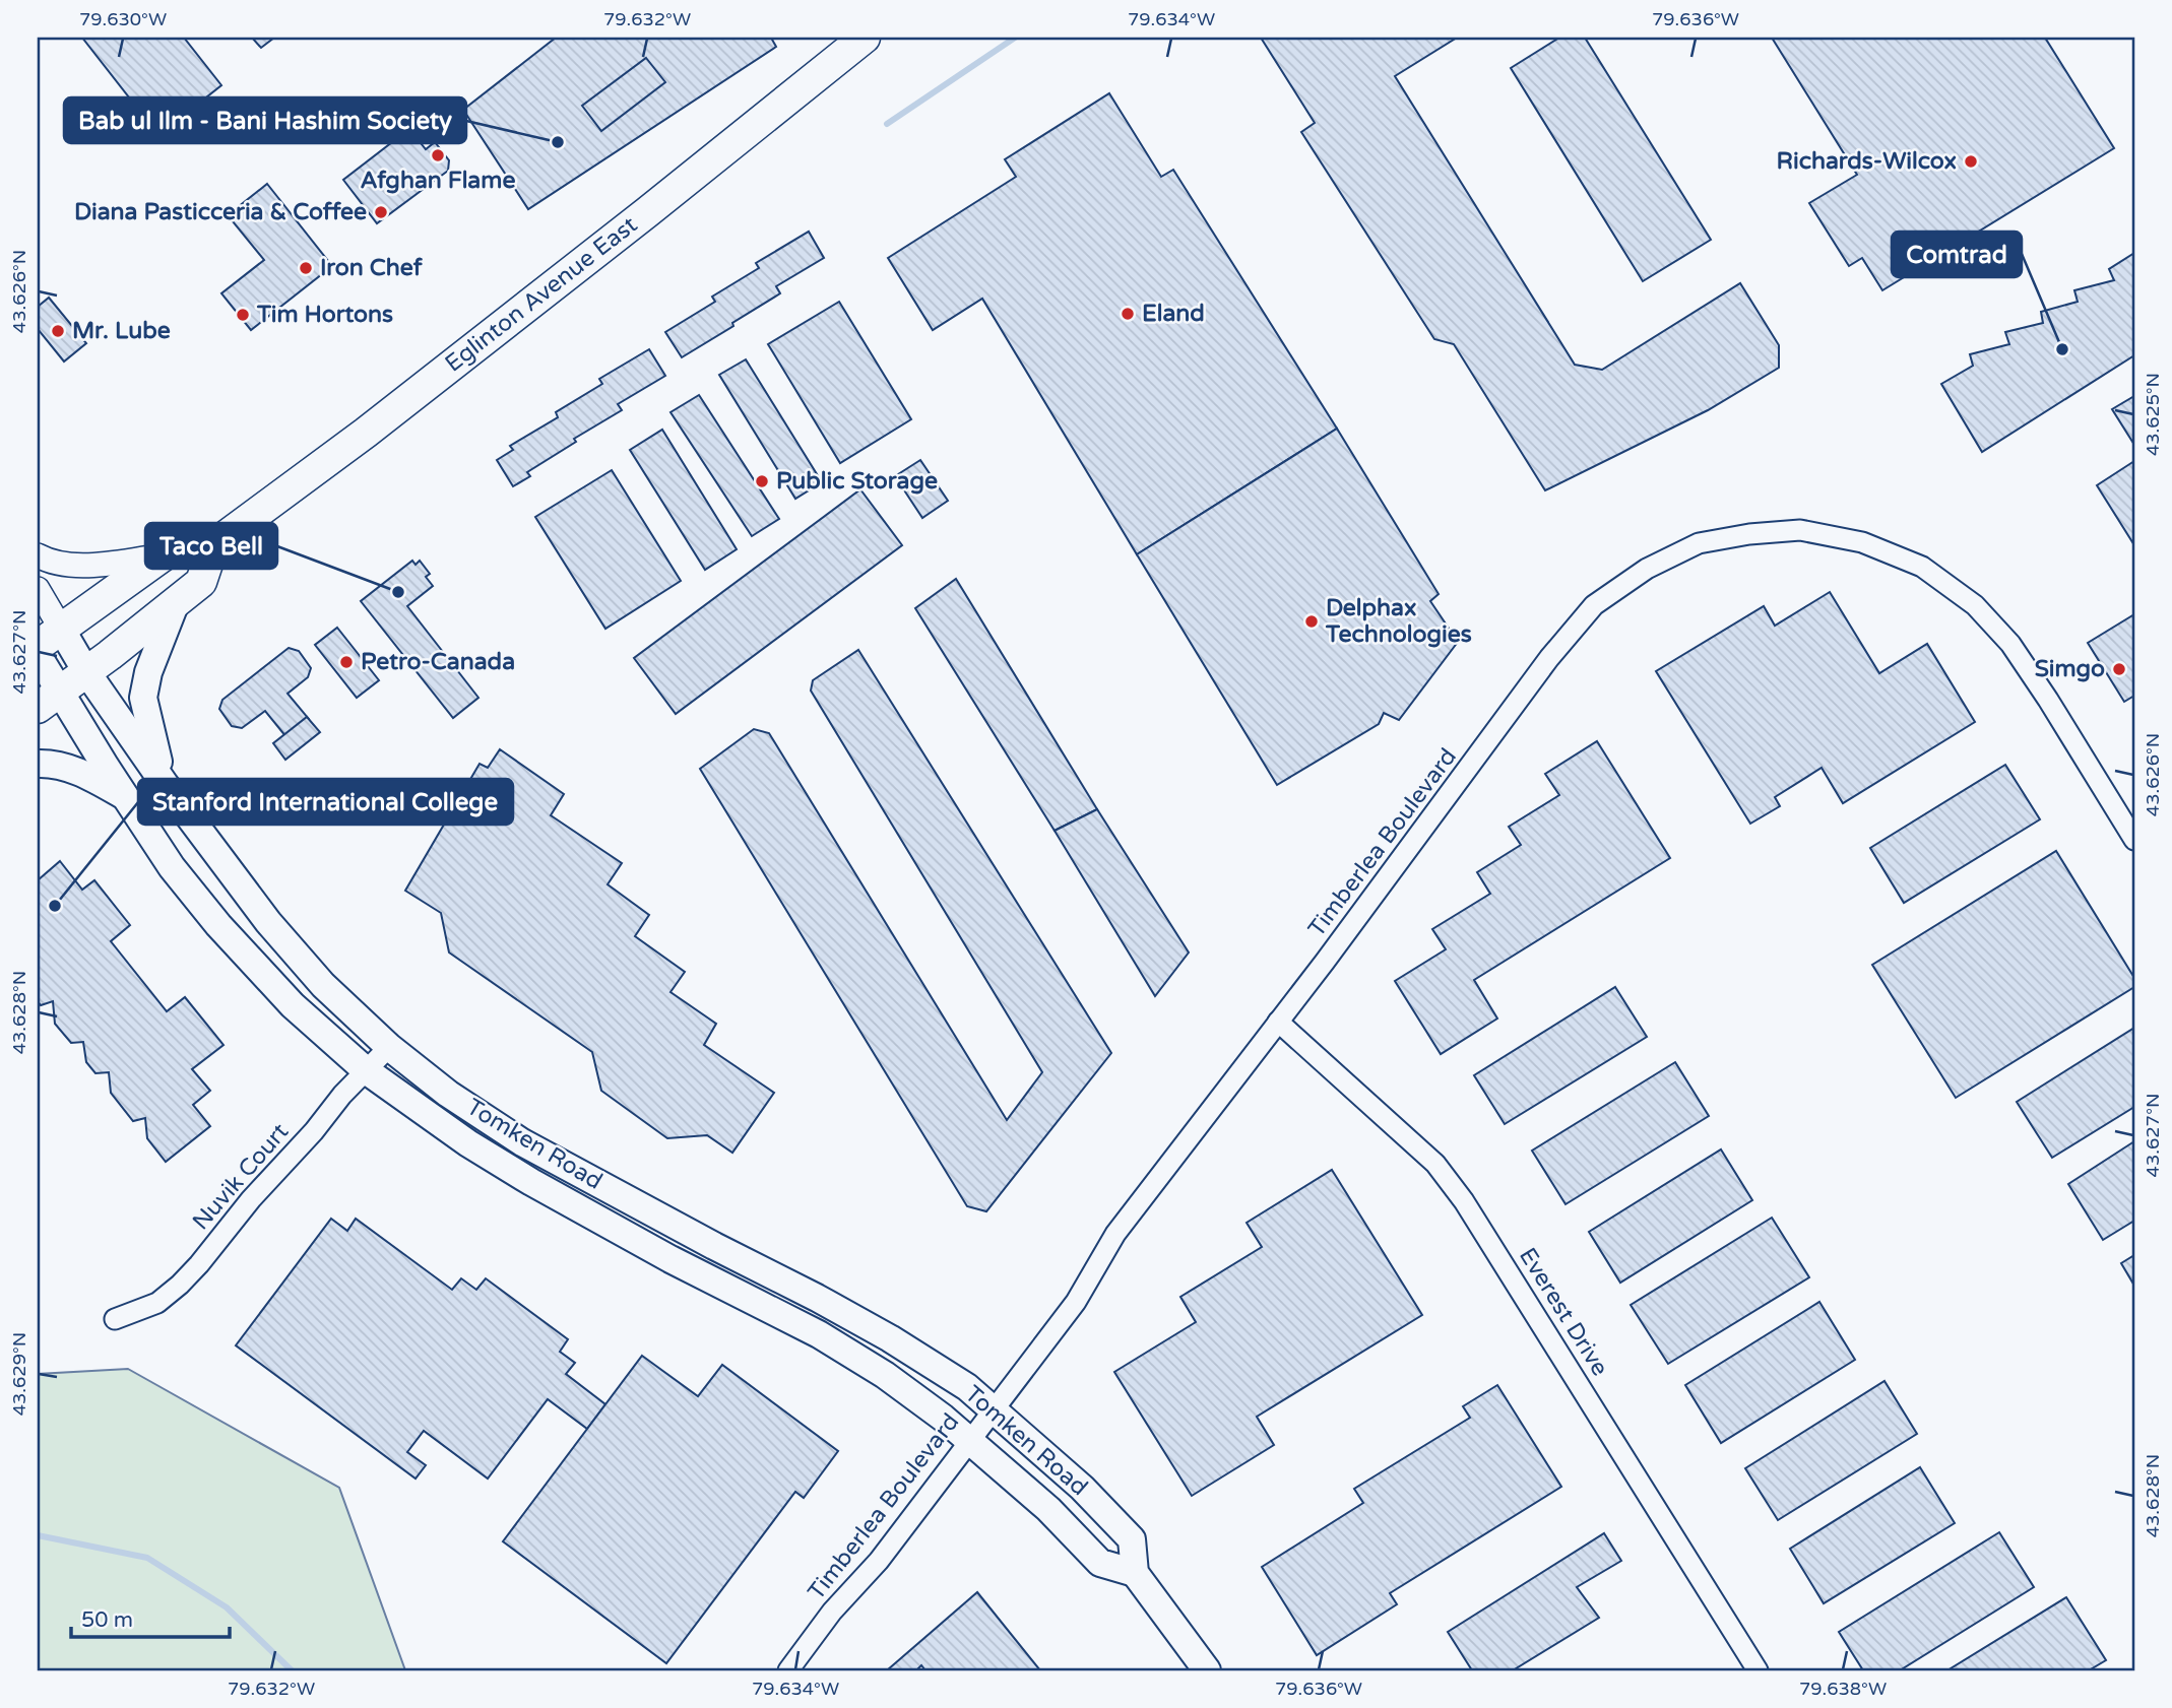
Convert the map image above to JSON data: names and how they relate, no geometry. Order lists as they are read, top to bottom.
{
  "streets": {
    "main road": ["Eglinton Avenue East", "Tomken Road"],
    "street": ["Timberlea Boulevard", "Nuvik Court", "Everest Drive"]
  },
  "crossings": [
    ["Timberlea Boulevard", "Tomken Road"],
    ["Timberlea Boulevard", "Everest Drive"],
    ["Tomken Road", "Nuvik Court"]
  ],
  "places": [
    "Bab ul Ilm - Bani Hashim Society",
    "Afghan Flame",
    "Richards-Wilcox",
    "Diana Pasticceria & Coffee",
    "Iron Chef",
    "Eland",
    "Tim Hortons",
    "Mr. Lube",
    "Comtrad",
    "Public Storage",
    "Taco Bell",
    "Delphax Technologies",
    "Petro-Canada",
    "Simgo",
    "Stanford International College"
  ],
  "scale_bar": "50 m",
  "coordinates": [
    "79.630°W",
    "79.632°W",
    "79.634°W",
    "79.636°W",
    "43.626°N",
    "43.625°N",
    "43.627°N",
    "43.628°N",
    "43.629°N",
    "79.638°W"
  ]
}
